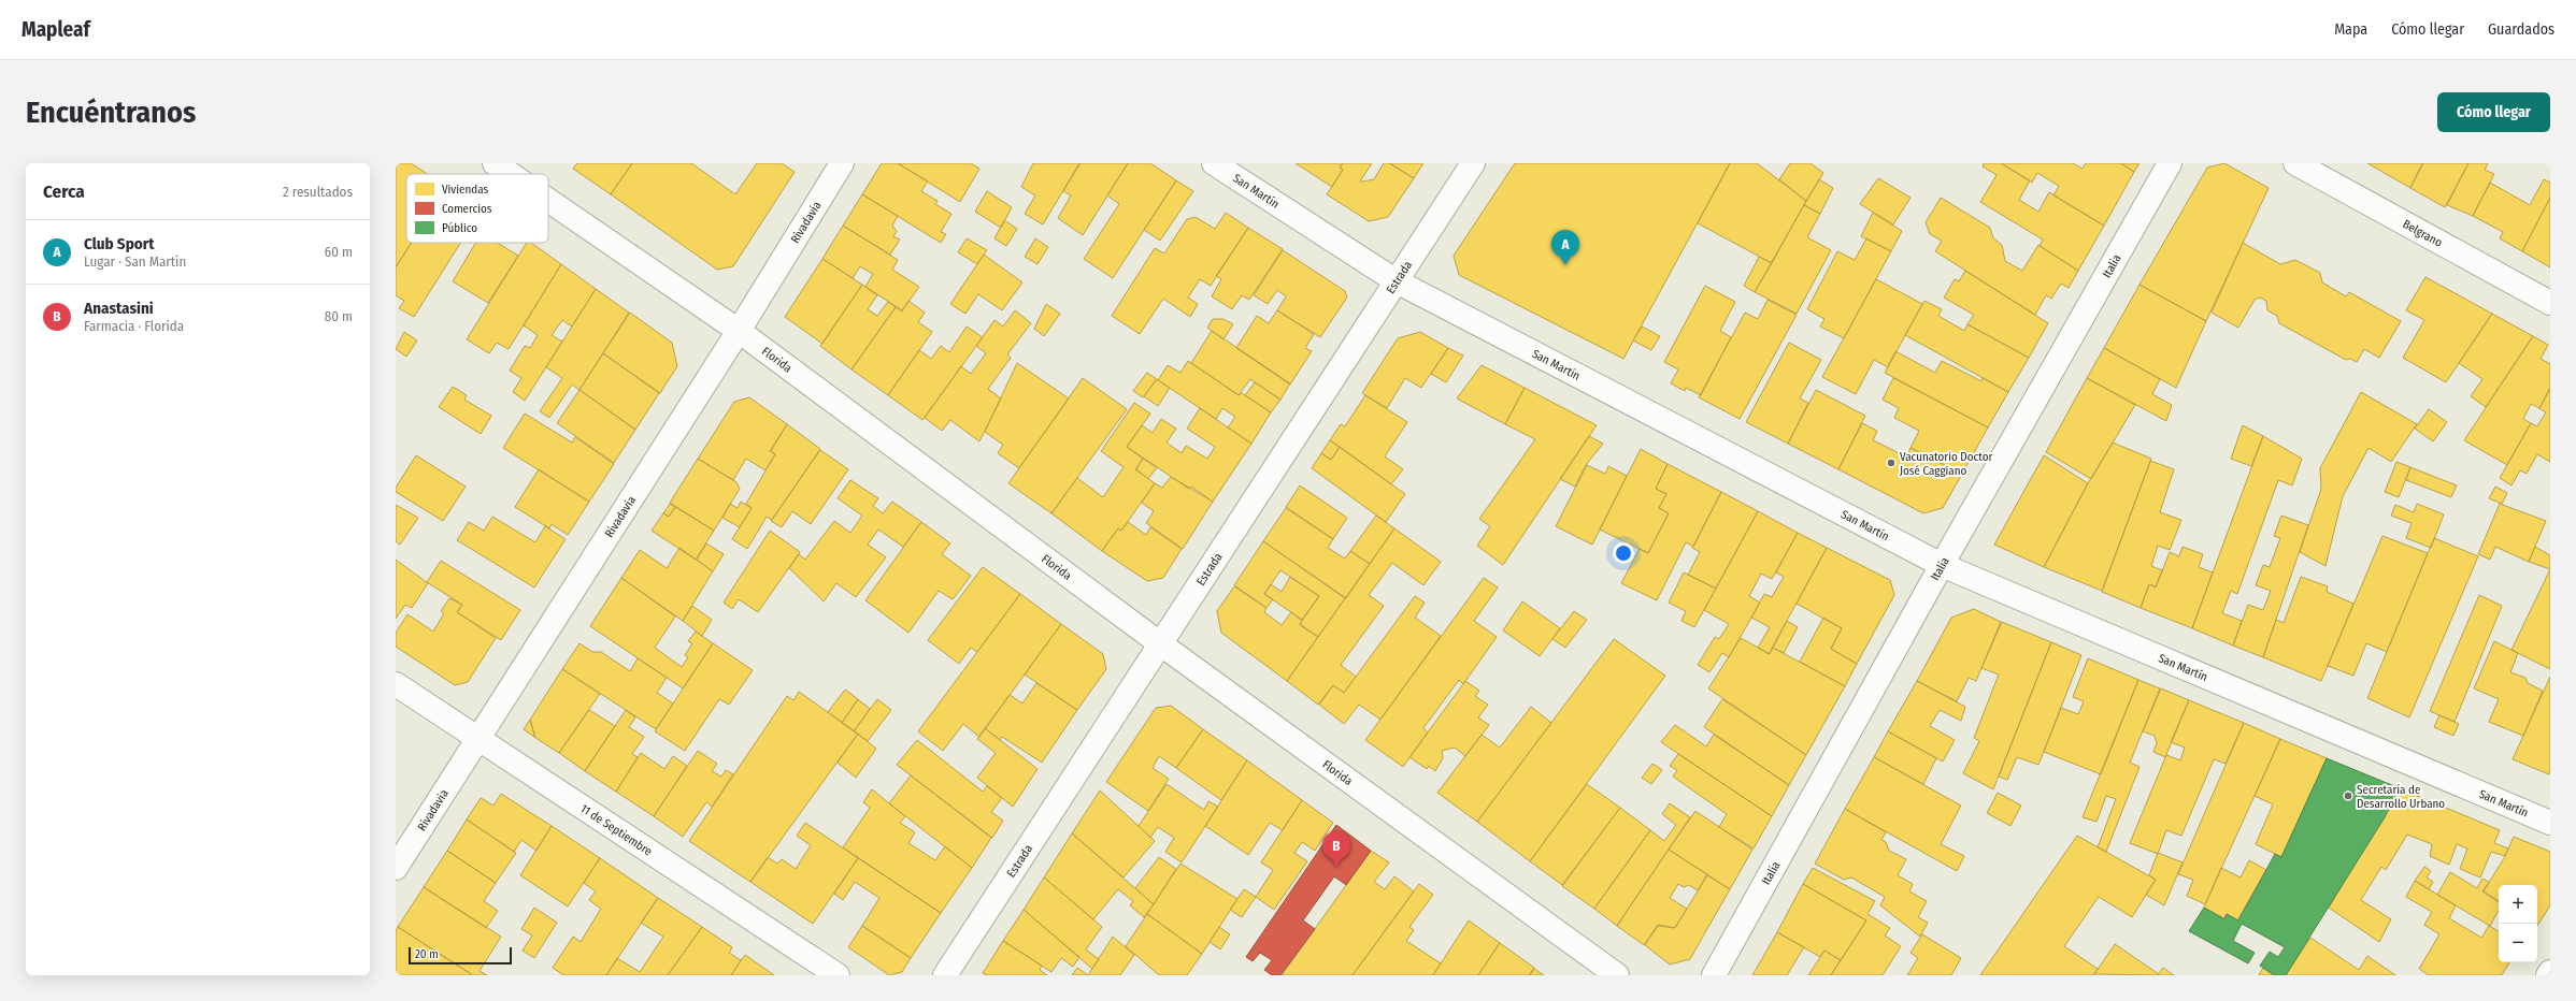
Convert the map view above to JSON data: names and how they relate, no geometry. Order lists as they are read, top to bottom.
{
  "streets": {
    "street": [
      "San Martín",
      "Rivadavia",
      "Belgrano",
      "Italia",
      "Estrada",
      "Florida",
      "11 de Septiembre"
    ]
  },
  "crossings": [
    ["San Martín", "Italia"],
    ["San Martín", "Estrada"],
    ["Rivadavia", "Florida"],
    ["Rivadavia", "11 de Septiembre"],
    ["Estrada", "Florida"]
  ],
  "places": ["Vacunatorio Doctor José Caggiano", "Secretaría de Desarrollo Urbano"],
  "legend": ["Viviendas", "Comercios", "Público"],
  "scale_bar": "20 m",
  "page": {
    "header": "Mapleaf",
    "nav": ["Mapa", "Cómo llegar", "Guardados"],
    "buttons": "Cómo llegar",
    "title": "Encuéntranos",
    "heading": ["Cerca", "2 resultados"],
    "list": [
      {
        "mark": "A",
        "name": "Club Sport",
        "note": "Lugar · San Martín",
        "value": "60 m"
      },
      {
        "mark": "B",
        "name": "Anastasini",
        "note": "Farmacia · Florida",
        "value": "80 m"
      }
    ],
    "pins": ["A", "B"],
    "map_buttons": ["+", "−"],
    "scale": "20 m"
  }
}
